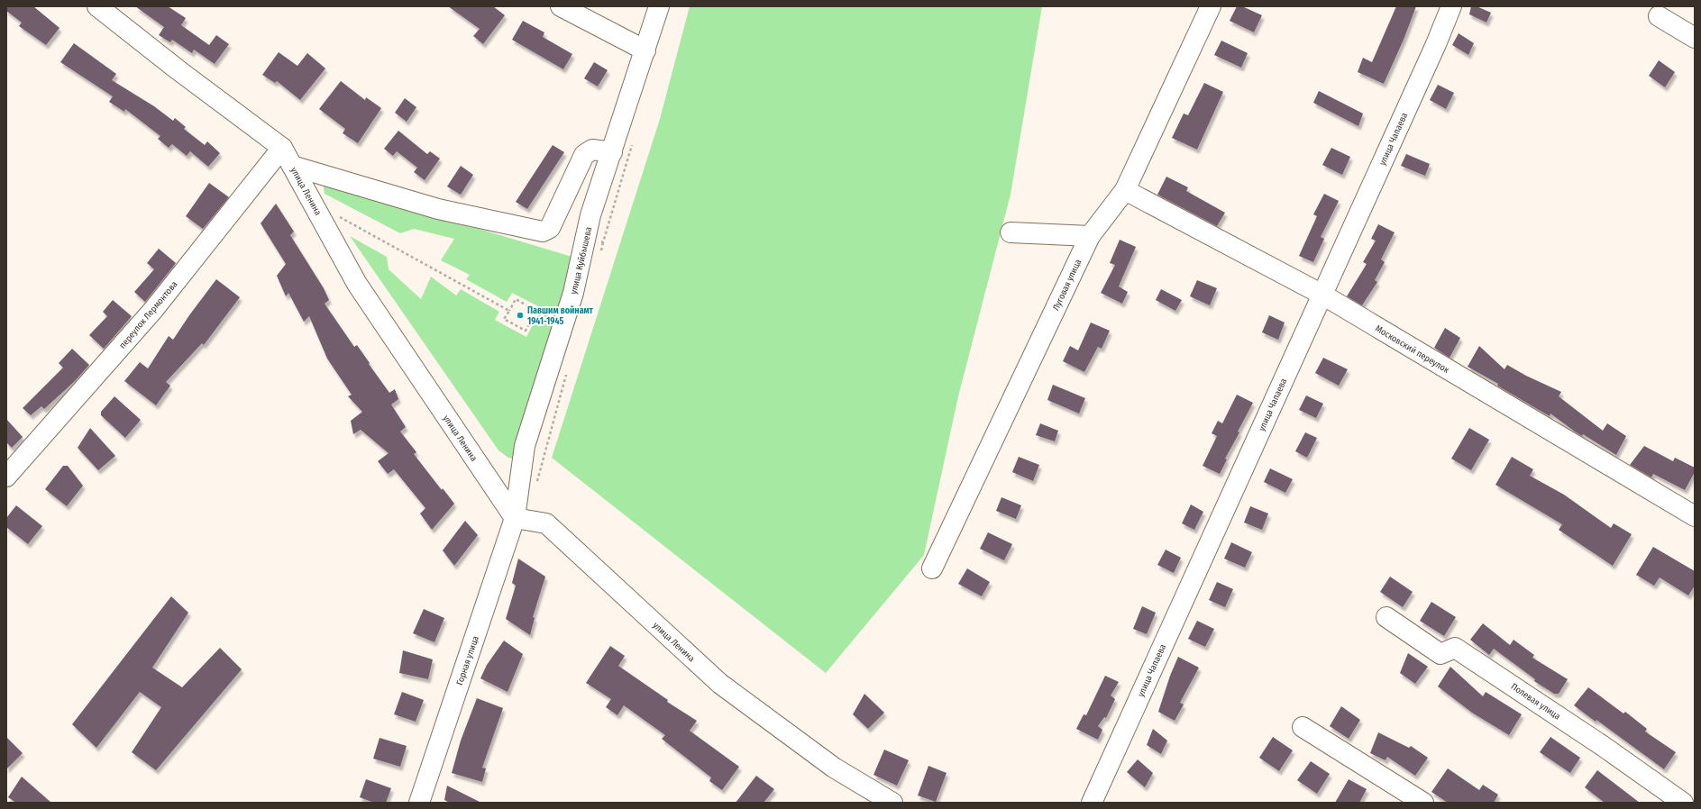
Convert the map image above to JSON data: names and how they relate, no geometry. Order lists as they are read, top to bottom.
{
  "streets": {
    "street": [
      "улица Чапаева",
      "улица Ленина",
      "улица Куйбышева",
      "Луговая улица",
      "переулок Лермонтова",
      "Московский переулок",
      "Горная улица",
      "Полевая улица"
    ]
  },
  "crossings": [
    ["улица Чапаева", "Московский переулок"],
    ["улица Ленина", "улица Куйбышева"],
    ["улица Ленина", "переулок Лермонтова"],
    ["улица Ленина", "Горная улица"],
    ["улица Куйбышева", "Горная улица"],
    ["Луговая улица", "Московский переулок"]
  ],
  "places": ["Павшим войнамт 1941-1945"]
}
